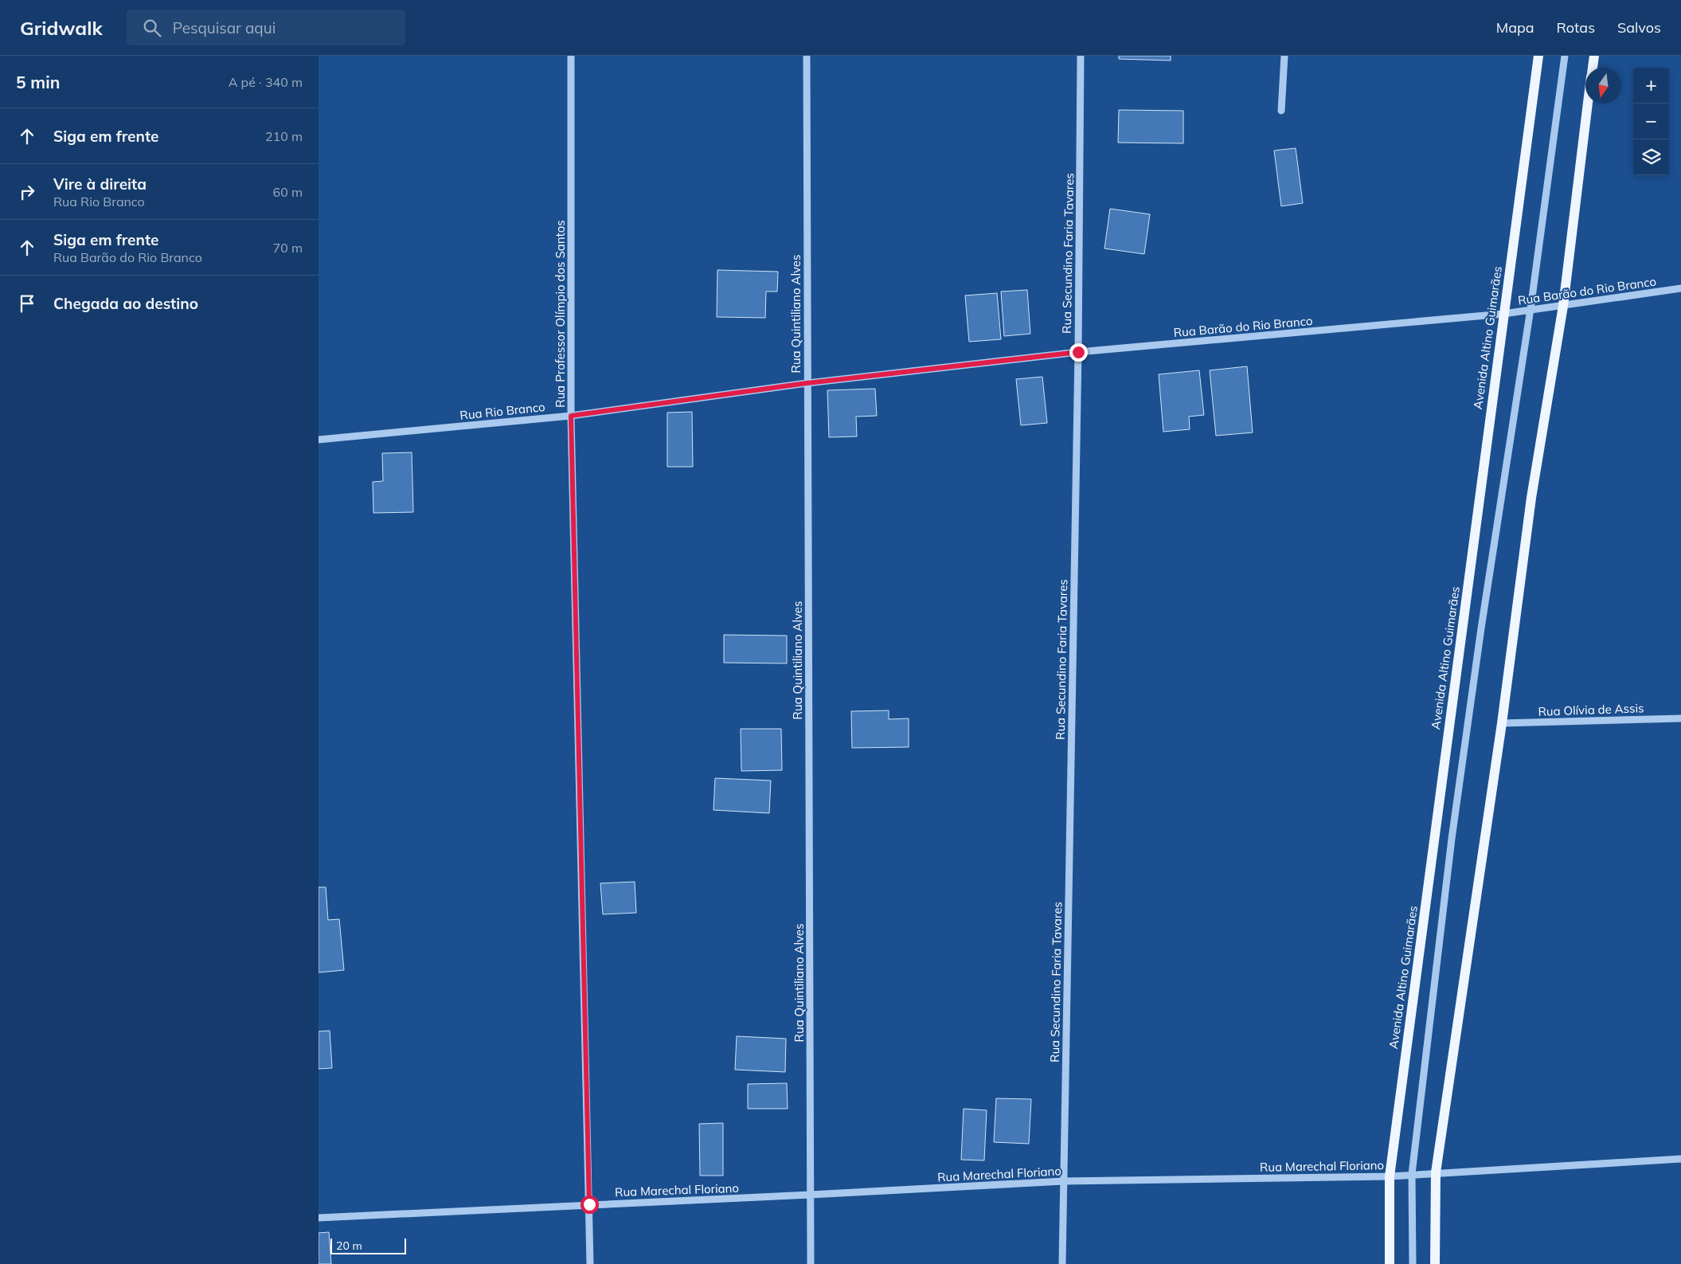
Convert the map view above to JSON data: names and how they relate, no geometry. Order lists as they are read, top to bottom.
{
  "streets": {
    "main road": ["Avenida Altino Guimarães"],
    "street": [
      "Rua Secundino Faria Tavares",
      "Rua Barão do Rio Branco",
      "Rua Professor Olímpio dos Santos",
      "Rua Quintiliano Alves",
      "Rua Rio Branco",
      "Rua Olívia de Assis",
      "Rua Marechal Floriano"
    ]
  },
  "crossings": [
    ["Rua Secundino Faria Tavares", "Rua Barão do Rio Branco"],
    ["Rua Secundino Faria Tavares", "Rua Marechal Floriano"],
    ["Rua Barão do Rio Branco", "Rua Quintiliano Alves"],
    ["Rua Barão do Rio Branco", "Avenida Altino Guimarães"],
    ["Rua Barão do Rio Branco", "Rua Rio Branco"],
    ["Rua Professor Olímpio dos Santos", "Rua Rio Branco"],
    ["Rua Professor Olímpio dos Santos", "Rua Marechal Floriano"],
    ["Rua Quintiliano Alves", "Rua Rio Branco"],
    ["Rua Quintiliano Alves", "Rua Marechal Floriano"],
    ["Avenida Altino Guimarães", "Rua Marechal Floriano"]
  ],
  "scale_bar": "20 m",
  "north": "bottom",
  "page": {
    "header": "Gridwalk",
    "search": "Pesquisar aqui",
    "nav": ["Mapa", "Rotas", "Salvos"],
    "heading": ["5 min", "A pé · 340 m"],
    "map_buttons": ["+", "−"],
    "list": [
      ["Siga em frente", "210 m"],
      ["Vire à direita", "Rua Rio Branco", "60 m"],
      ["Siga em frente", "Rua Barão do Rio Branco", "70 m"],
      "Chegada ao destino"
    ],
    "scale": "20 m"
  }
}
